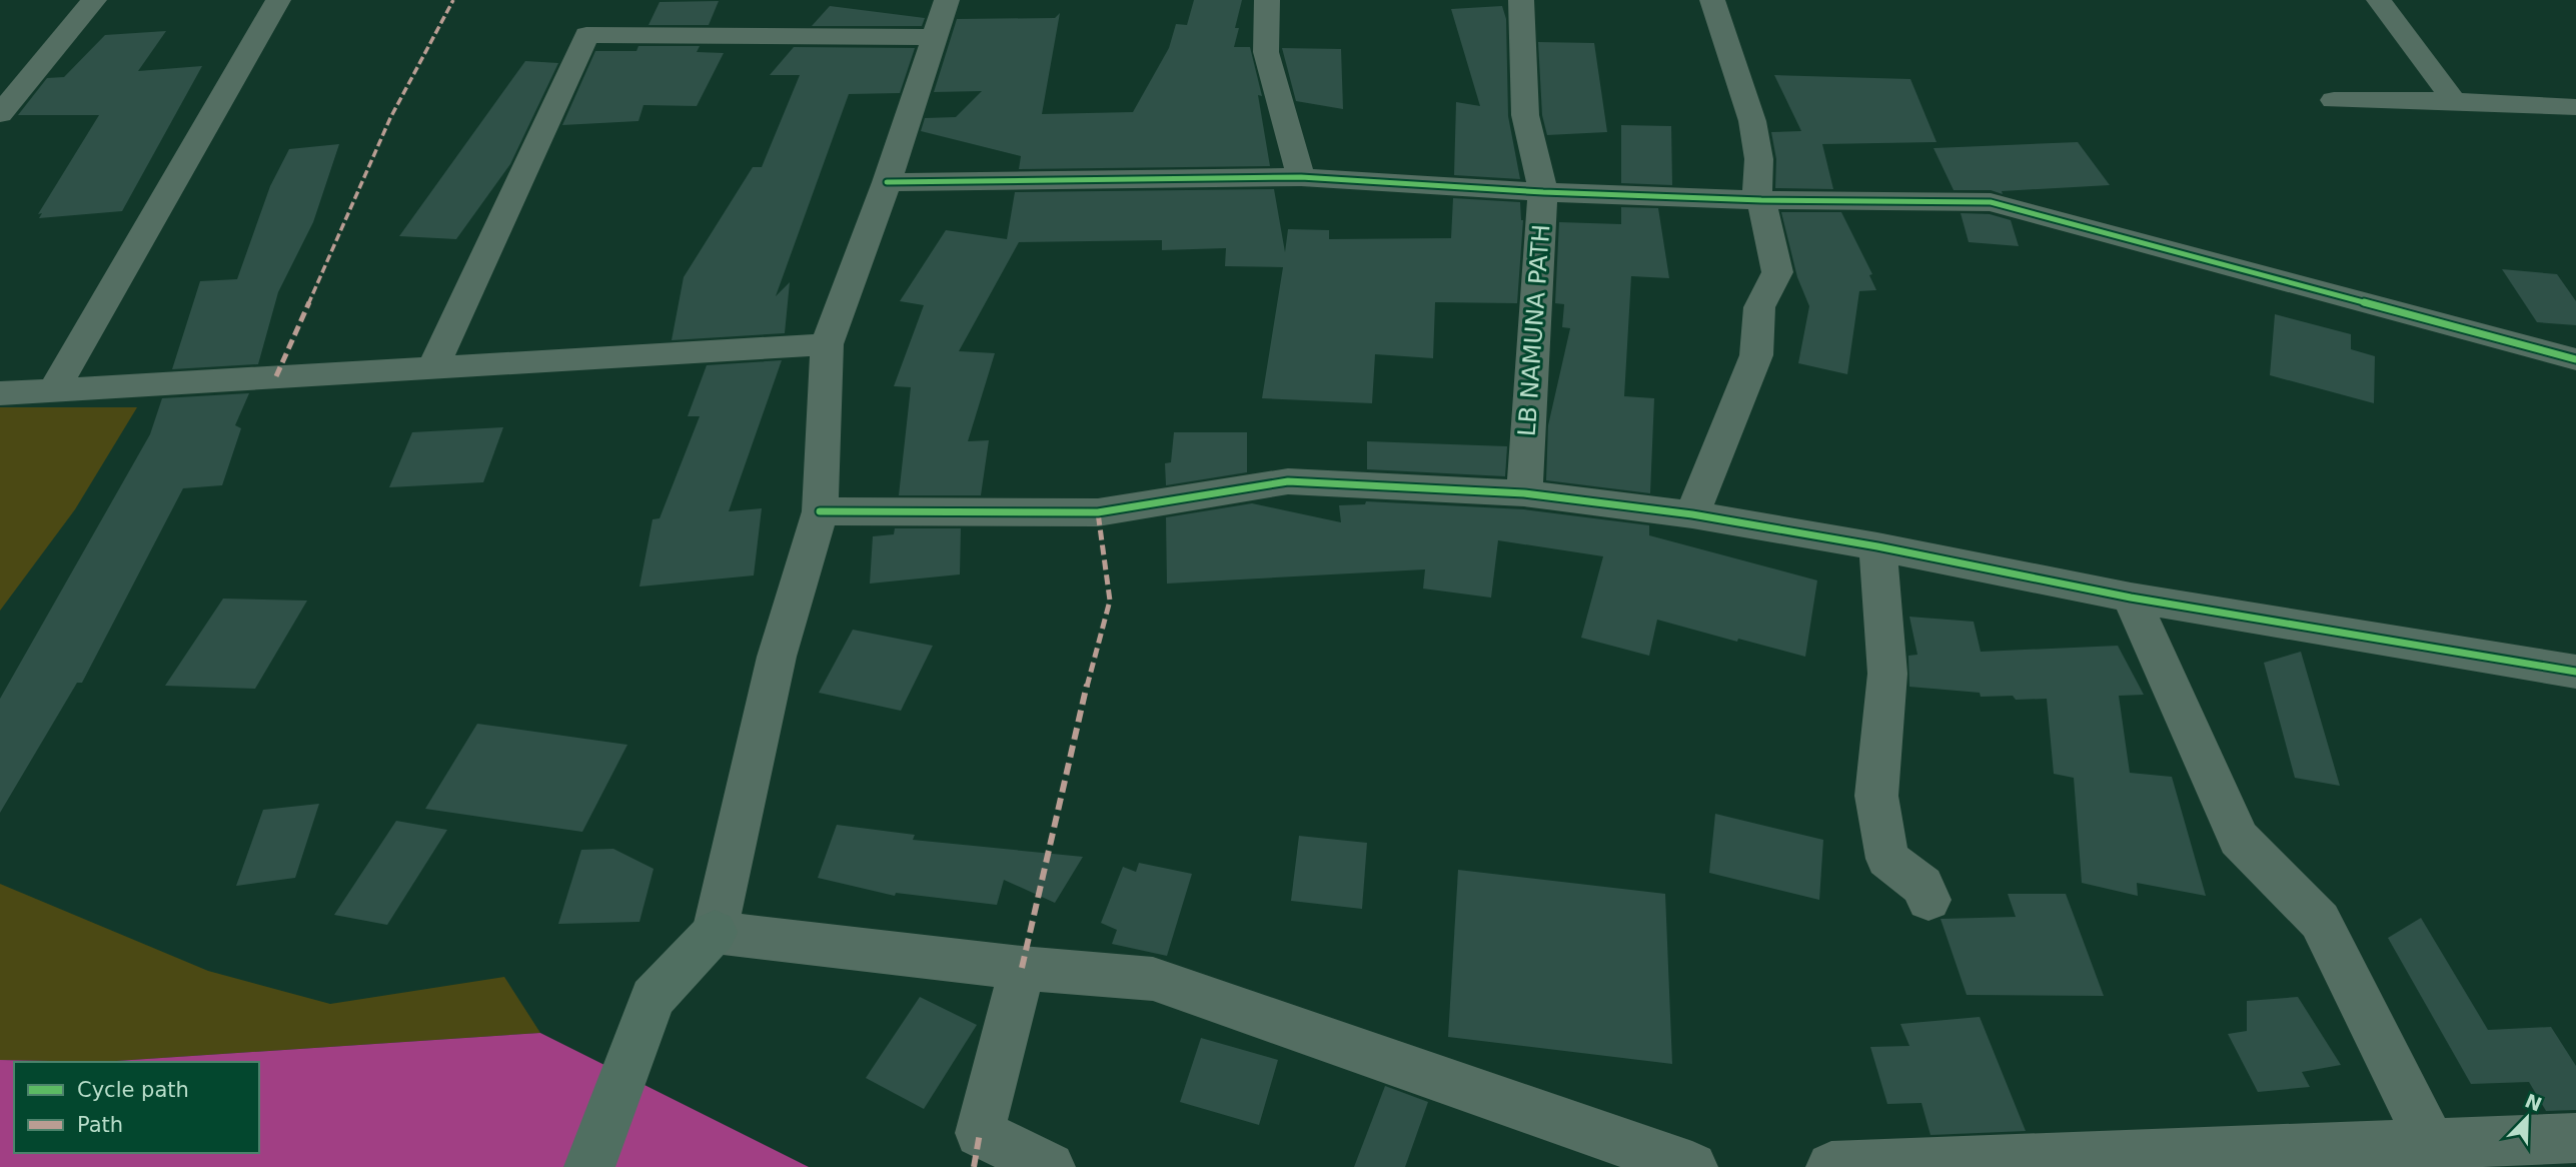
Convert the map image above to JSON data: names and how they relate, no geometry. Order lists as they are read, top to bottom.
{
  "streets": {
    "street": ["LB NAMUNA PATH"]
  },
  "legend": ["Cycle path", "Path"],
  "north": "top right"
}
